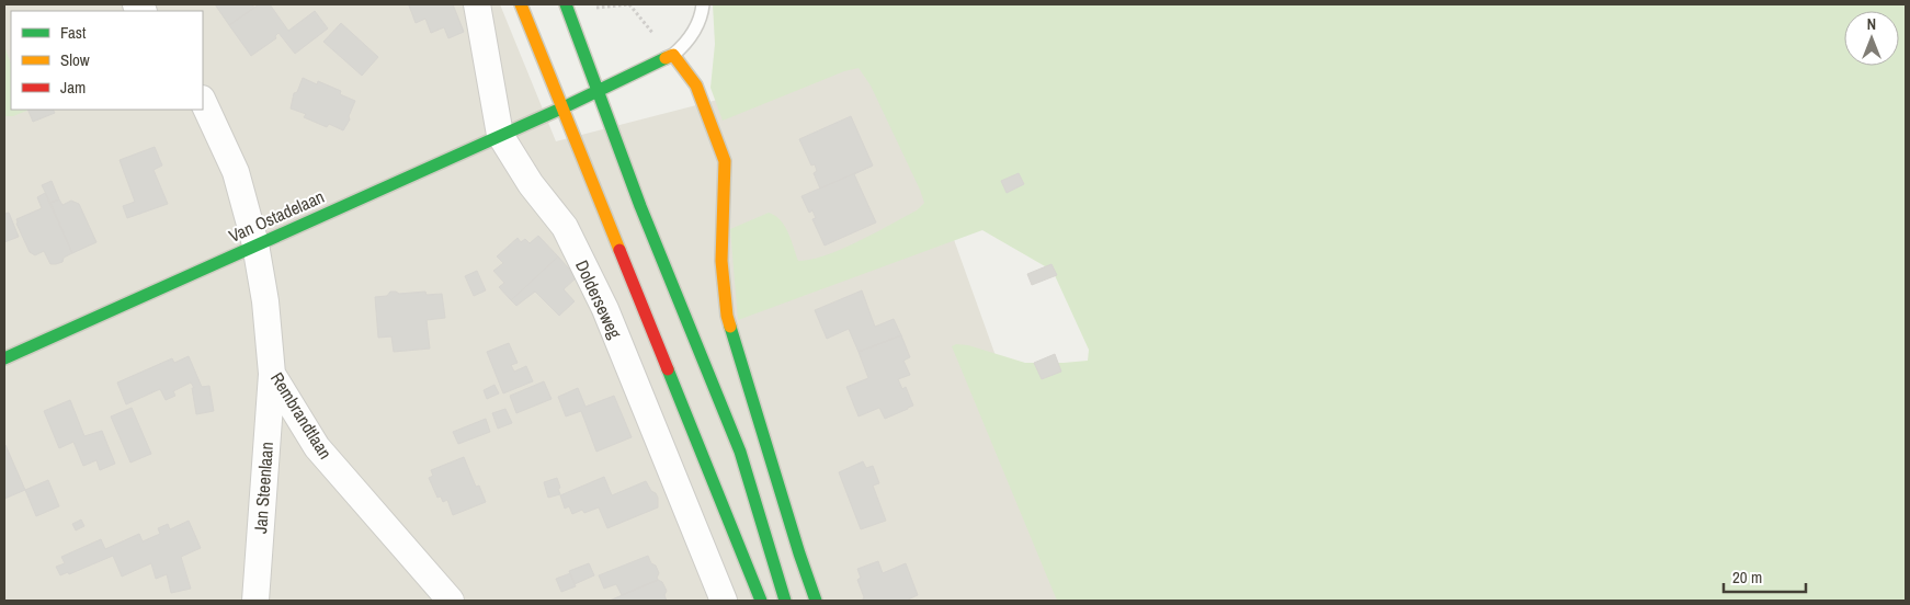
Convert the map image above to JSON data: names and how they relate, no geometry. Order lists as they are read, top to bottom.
{
  "streets": {
    "street": [
      "Van Ostadelaan",
      "Dolderseweg",
      "Rembrandtlaan",
      "Jan Steenlaan"
    ]
  },
  "crossings": [
    ["Van Ostadelaan", "Dolderseweg"],
    ["Van Ostadelaan", "Rembrandtlaan"],
    ["Rembrandtlaan", "Jan Steenlaan"]
  ],
  "legend": ["Fast", "Slow", "Jam"],
  "scale_bar": "20 m",
  "north": "top"
}
